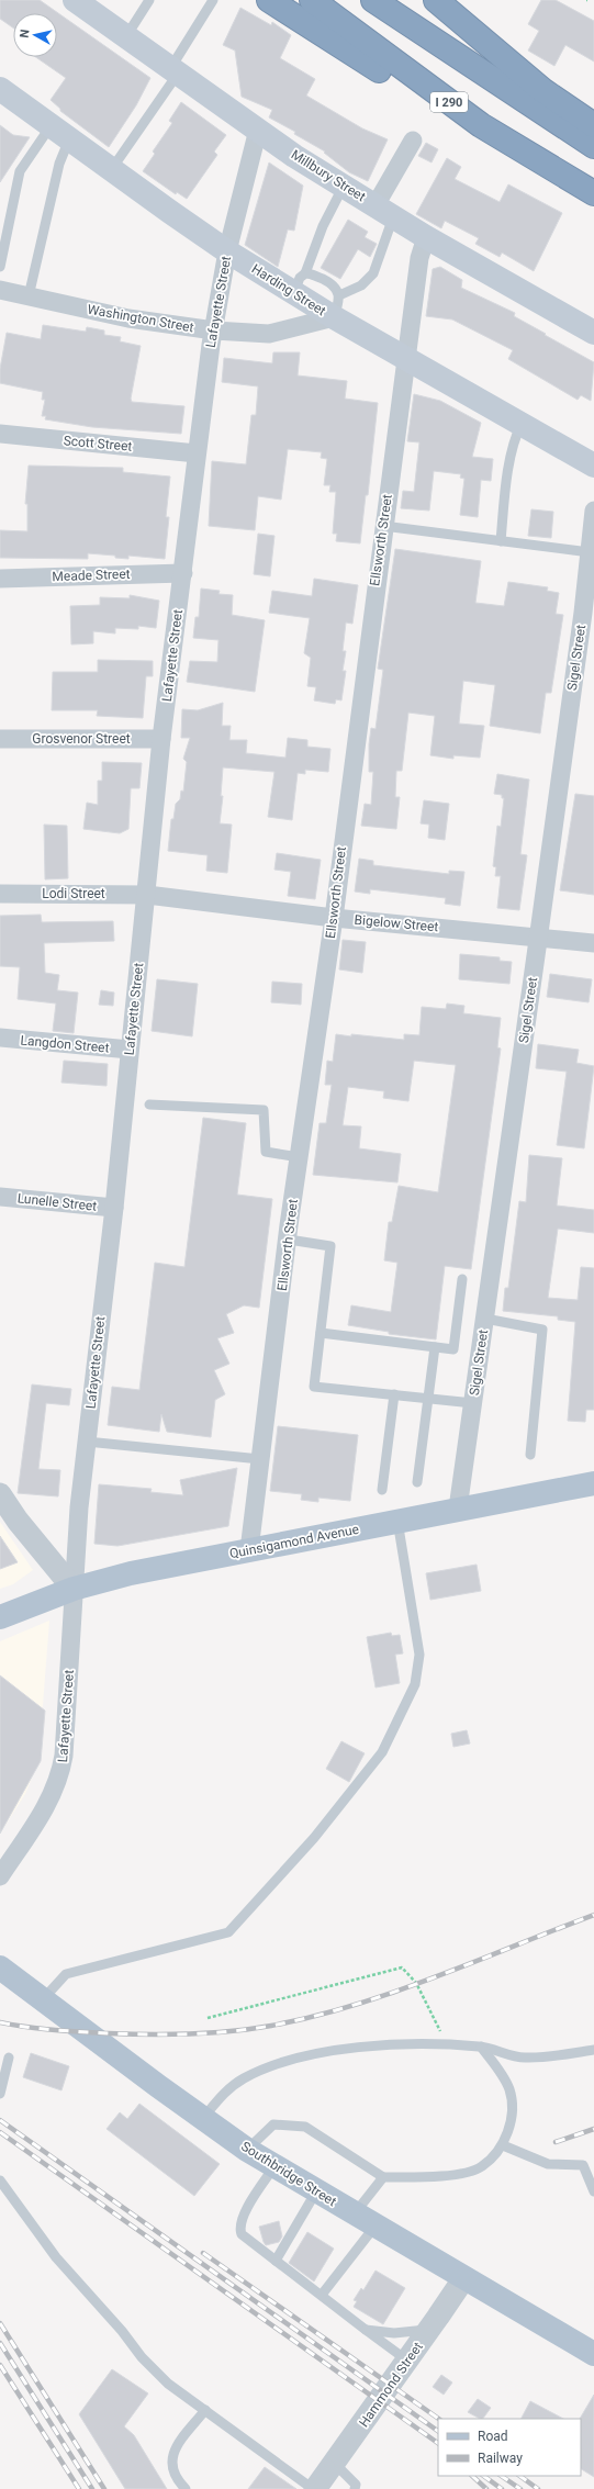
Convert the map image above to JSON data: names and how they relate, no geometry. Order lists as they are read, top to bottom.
{
  "streets": {
    "highway": ["I 290"],
    "main road": [
      "Millbury Street",
      "Harding Street",
      "Quinsigamond Avenue",
      "Southbridge Street"
    ],
    "street": [
      "Lafayette Street",
      "Washington Street",
      "Scott Street",
      "Ellsworth Street",
      "Meade Street",
      "Sigel Street",
      "Grosvenor Street",
      "Lodi Street",
      "Bigelow Street",
      "Langdon Street",
      "Lunelle Street",
      "Hammond Street"
    ]
  },
  "crossings": [
    ["Millbury Street", "Lafayette Street"],
    ["Millbury Street", "Ellsworth Street"],
    ["Harding Street", "Lafayette Street"],
    ["Harding Street", "Washington Street"],
    ["Harding Street", "Ellsworth Street"],
    ["Lafayette Street", "Washington Street"],
    ["Lafayette Street", "Scott Street"],
    ["Lafayette Street", "Meade Street"],
    ["Lafayette Street", "Grosvenor Street"],
    ["Lafayette Street", "Lodi Street"],
    ["Lafayette Street", "Bigelow Street"],
    ["Lafayette Street", "Langdon Street"],
    ["Lafayette Street", "Lunelle Street"],
    ["Lafayette Street", "Quinsigamond Avenue"],
    ["Ellsworth Street", "Bigelow Street"],
    ["Ellsworth Street", "Quinsigamond Avenue"],
    ["Sigel Street", "Bigelow Street"],
    ["Sigel Street", "Quinsigamond Avenue"],
    ["Lodi Street", "Bigelow Street"],
    ["Southbridge Street", "Hammond Street"]
  ],
  "legend": ["Road", "Railway"],
  "north": "left"
}
